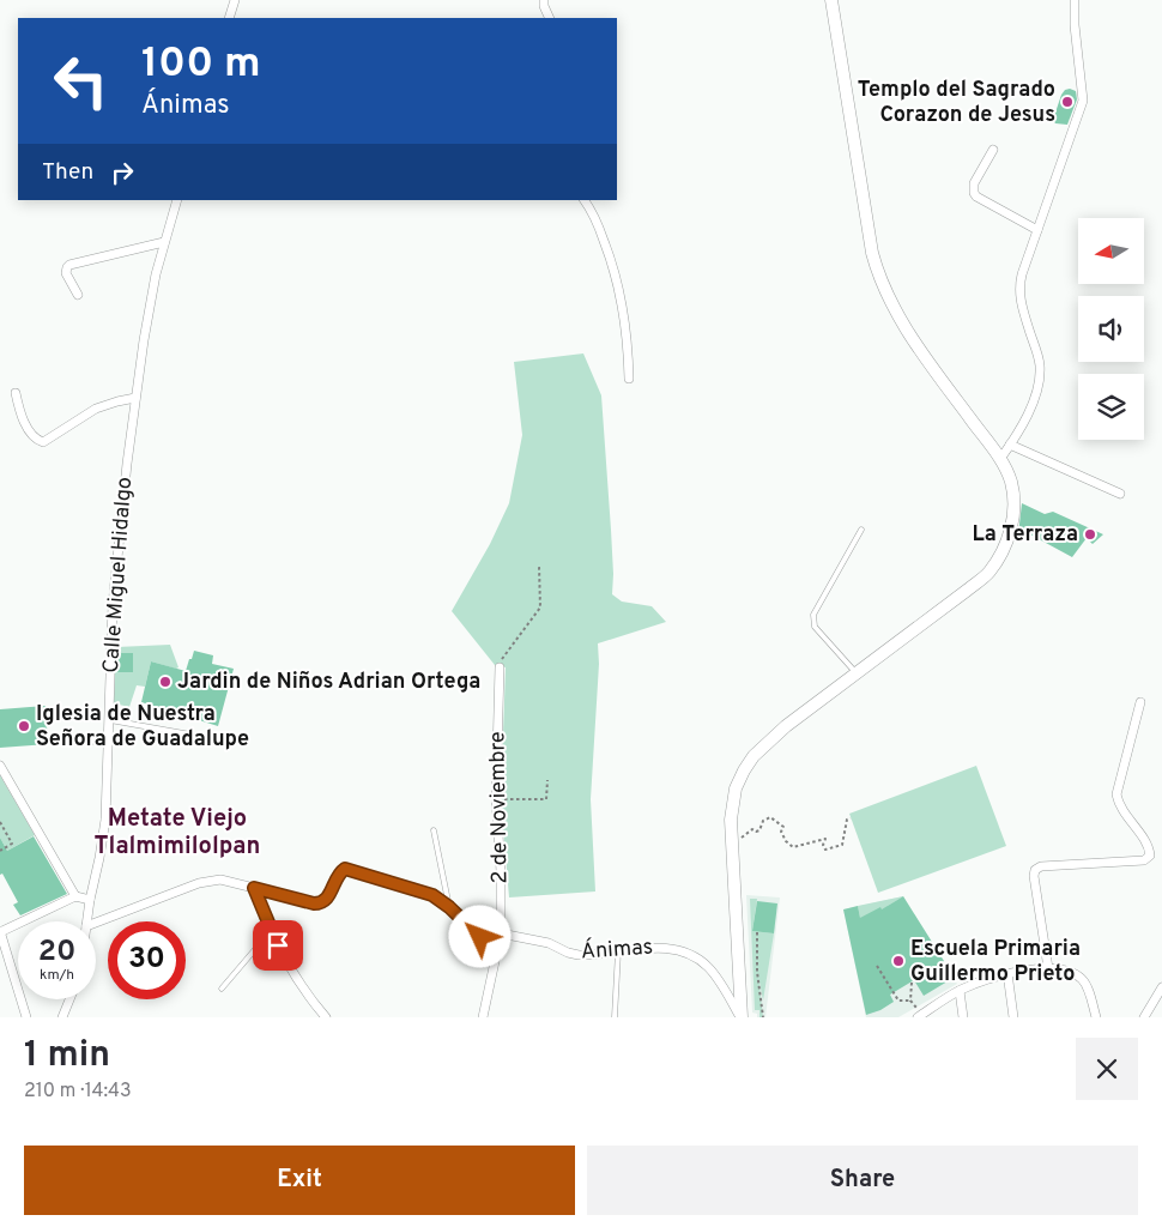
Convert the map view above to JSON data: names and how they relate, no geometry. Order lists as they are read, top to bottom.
{
  "streets": {
    "street": ["Calle Miguel Hidalgo", "2 de Noviembre", "Ánimas"]
  },
  "crossings": [
    ["2 de Noviembre", "Ánimas"]
  ],
  "districts": ["Metate Viejo Tlalmimilolpan"],
  "places": [
    "Templo del Sagrado Corazon de Jesus",
    "La Terraza",
    "Jardin de Niños Adrian Ortega",
    "Iglesia de Nuestra Señora de Guadalupe",
    "Escuela Primaria Guillermo Prieto"
  ],
  "north": "left",
  "page": {
    "turn": ["100 m", "Ánimas"],
    "then": "Then",
    "speed": "20 km/h",
    "limit": "30",
    "heading": ["1 min", "210 m · 14:43"],
    "buttons": ["Exit", "Share"]
  }
}
